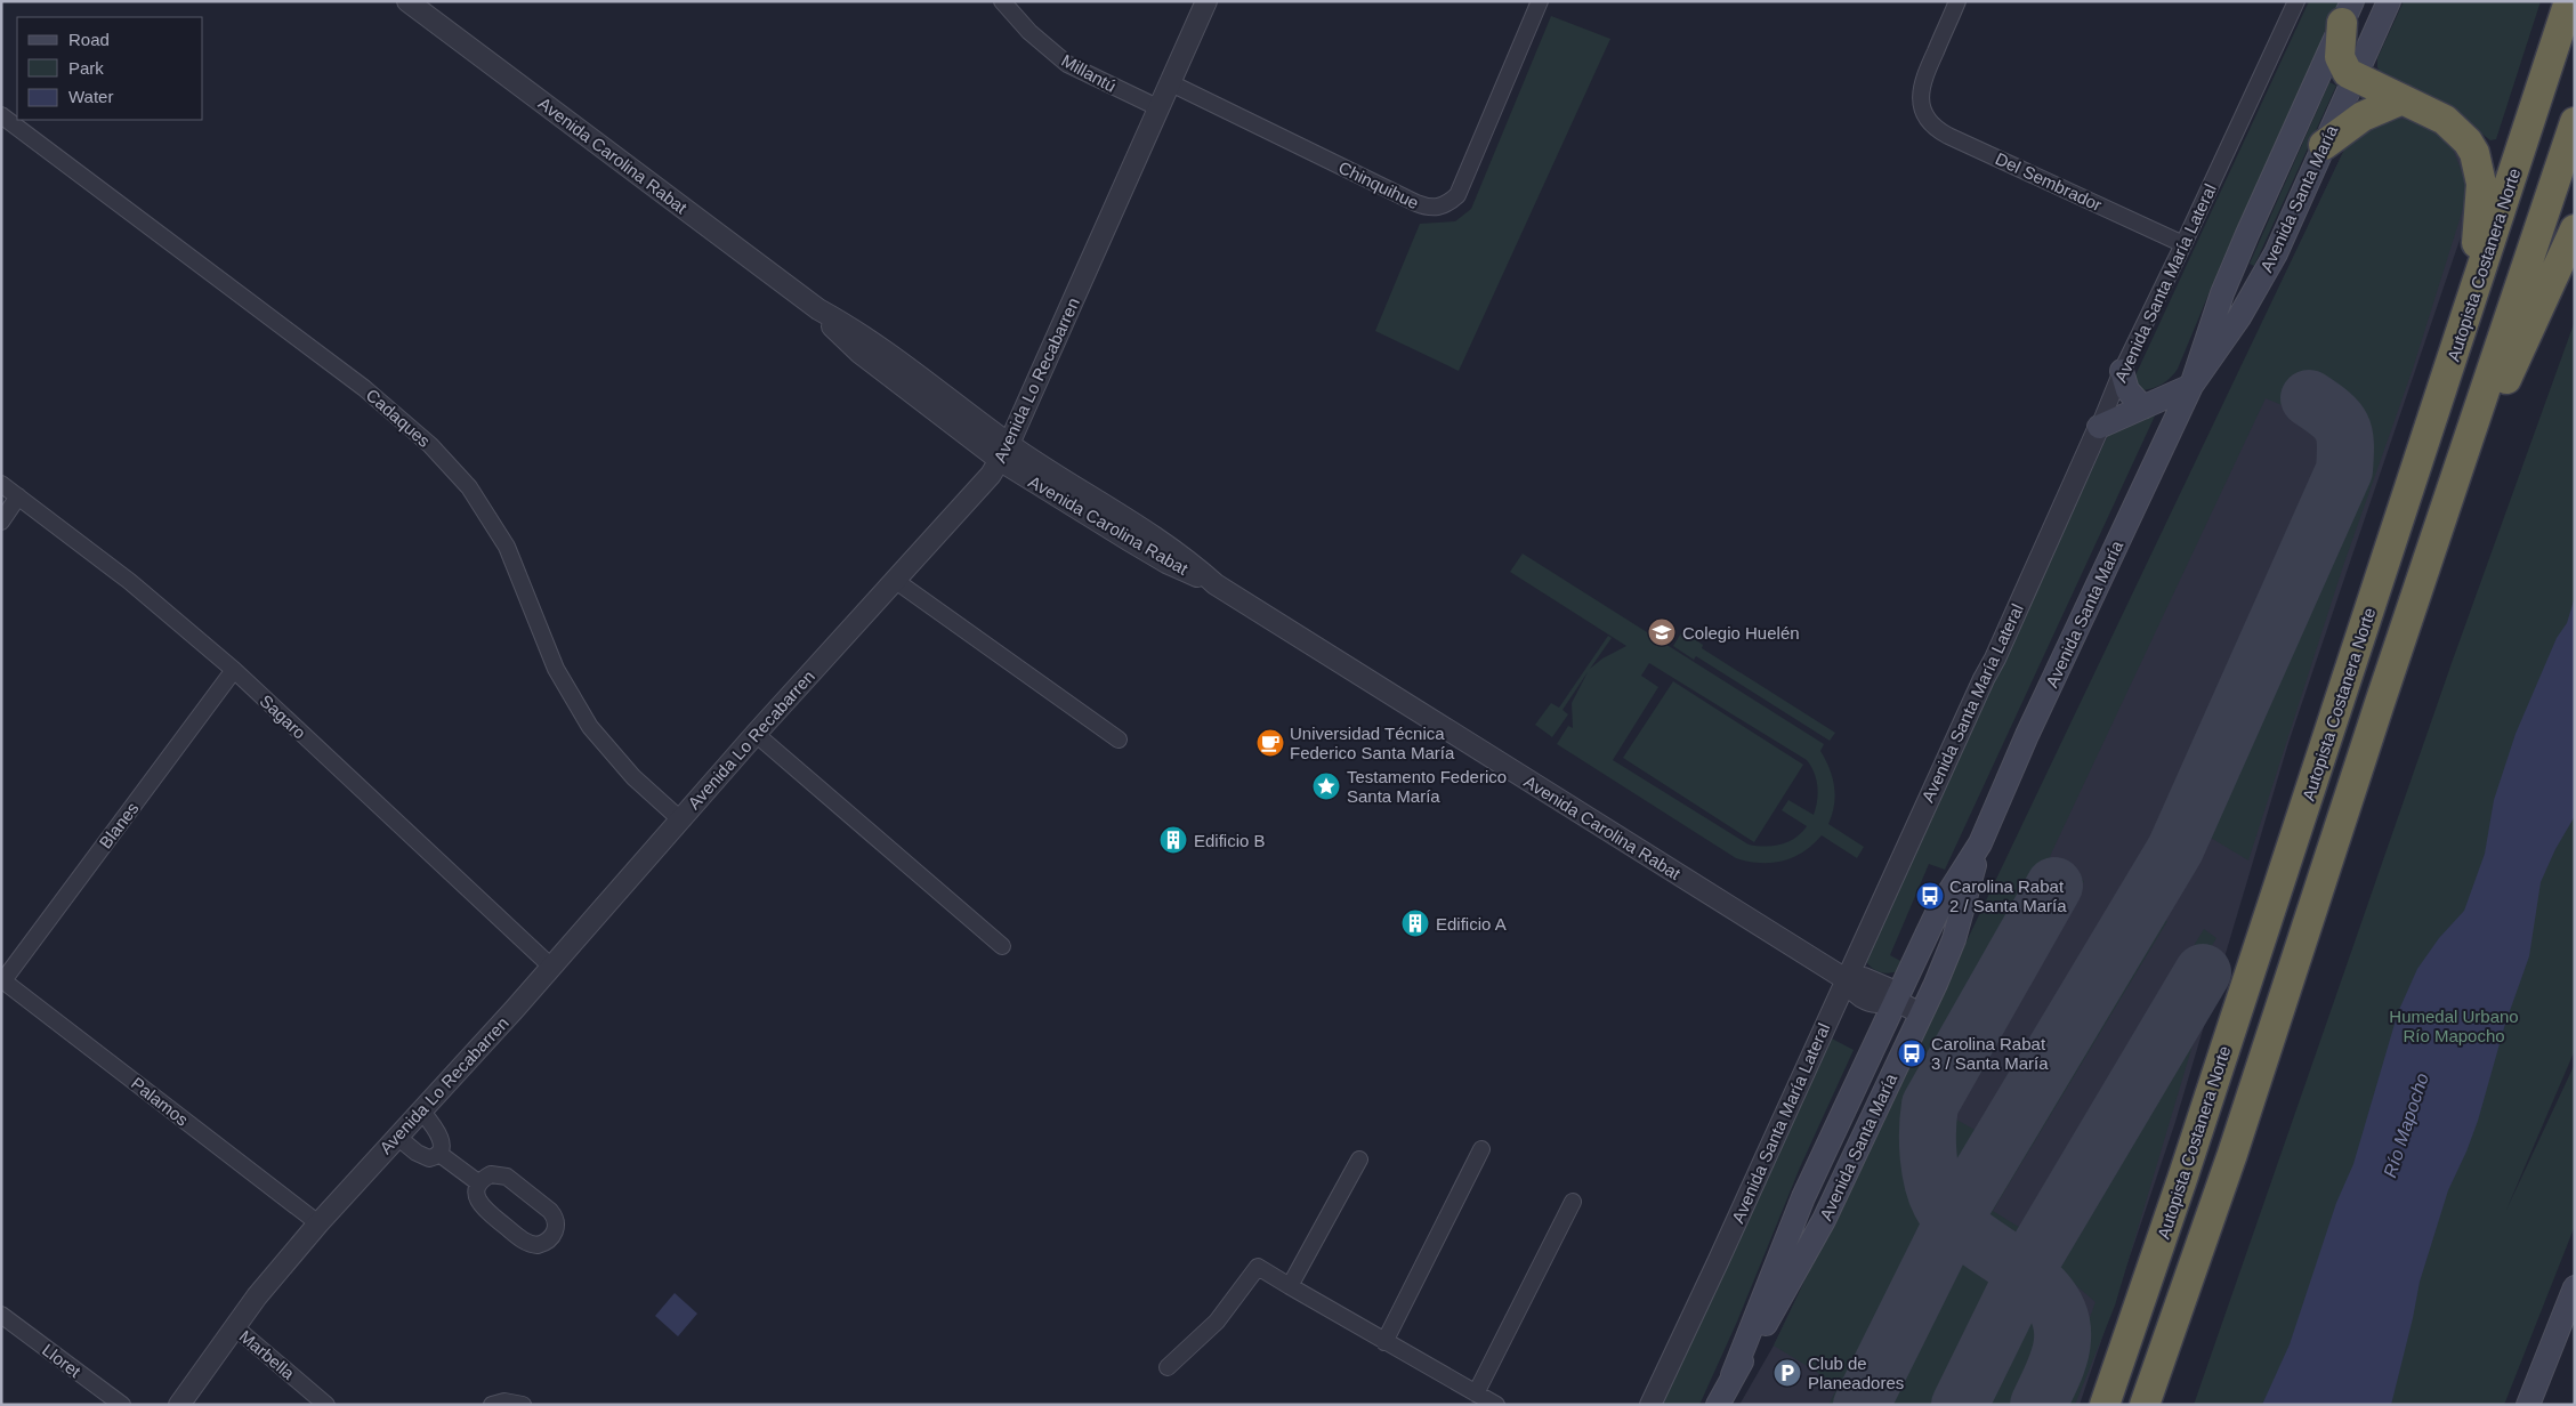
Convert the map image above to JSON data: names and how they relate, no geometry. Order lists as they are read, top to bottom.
{
  "streets": {
    "highway": ["Autopista Costanera Norte"],
    "main road": ["Avenida Santa María"],
    "street": [
      "Millantú",
      "Avenida Carolina Rabat",
      "Del Sembrador",
      "Chinquihue",
      "Avenida Santa María Lateral",
      "Avenida Lo Recabarren",
      "Cadaques",
      "Sagaro",
      "Blanes",
      "Palamos",
      "Marbella",
      "Lloret"
    ]
  },
  "crossings": [
    ["Millantú", "Avenida Lo Recabarren"],
    ["Avenida Carolina Rabat", "Avenida Santa María"],
    ["Avenida Carolina Rabat", "Avenida Santa María Lateral"],
    ["Avenida Carolina Rabat", "Avenida Lo Recabarren"],
    ["Del Sembrador", "Avenida Santa María Lateral"],
    ["Chinquihue", "Avenida Lo Recabarren"],
    ["Avenida Lo Recabarren", "Cadaques"],
    ["Avenida Lo Recabarren", "Sagaro"],
    ["Avenida Lo Recabarren", "Palamos"],
    ["Avenida Lo Recabarren", "Marbella"],
    ["Sagaro", "Blanes"],
    ["Blanes", "Palamos"]
  ],
  "water": ["Río Mapocho"],
  "parks": ["Humedal Urbano Río Mapocho"],
  "places": {
    "school or university": ["Colegio Huelén"],
    "cafe": ["Universidad Técnica Federico Santa María"],
    "place": ["Testamento Federico Santa María"],
    "building": ["Edificio B", "Edificio A"],
    "bus stop": ["Carolina Rabat 2 / Santa María", "Carolina Rabat 3 / Santa María"],
    "parking": ["Club de Planeadores"]
  },
  "legend": ["Road", "Park", "Water"]
}
